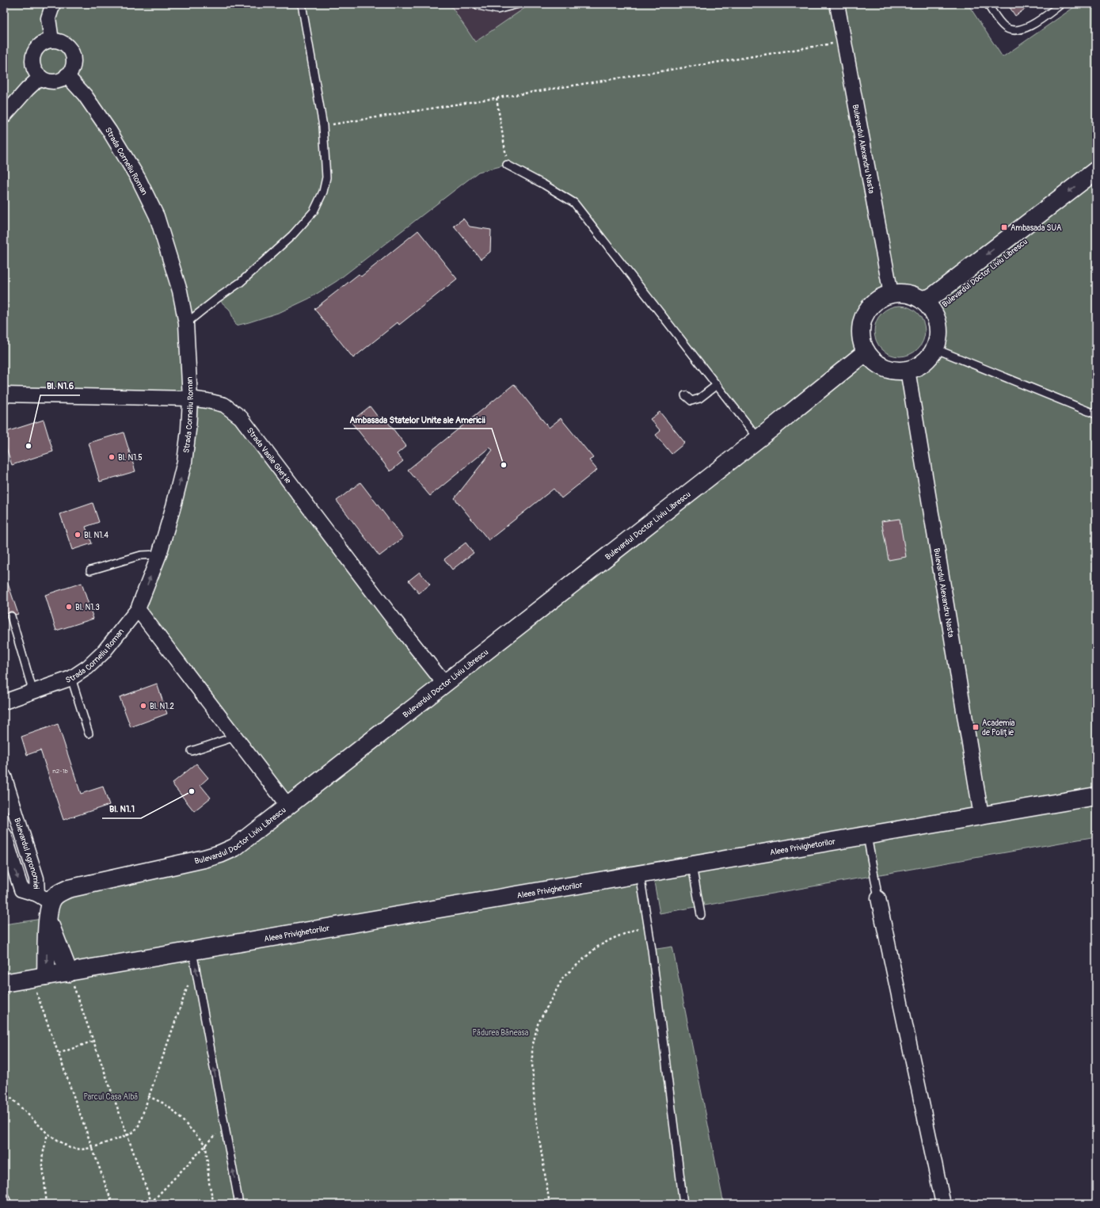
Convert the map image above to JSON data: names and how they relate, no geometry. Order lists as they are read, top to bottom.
{
  "streets": {
    "street": [
      "Bulevardul Alexandru Nasta",
      "Strada Corneliu Roman",
      "Bulevardul Doctor Liviu Librescu",
      "Strada Vasile Gheție",
      "Aleea Privighetorilor",
      "Bulevardul Agronomiei"
    ]
  },
  "crossings": [
    ["Bulevardul Alexandru Nasta", "Bulevardul Doctor Liviu Librescu"],
    ["Bulevardul Alexandru Nasta", "Aleea Privighetorilor"],
    ["Strada Corneliu Roman", "Strada Vasile Gheție"],
    ["Bulevardul Doctor Liviu Librescu", "Strada Vasile Gheție"],
    ["Bulevardul Doctor Liviu Librescu", "Bulevardul Agronomiei"]
  ],
  "parks": ["Pădurea Băneasa", "Parcul Casa Albă"],
  "places": {
    "transit": ["Ambasada SUA", "Academia de Poliție"],
    "other": [
      "Bl. N1.6",
      "Bl. N1.5",
      "Ambasada Statelor Unite ale Americii",
      "Bl. N1.4",
      "Bl. N1.3",
      "Bl. N1.2",
      "Bl. N1.1"
    ]
  },
  "house_numbers": ["n2-1b"]
}
